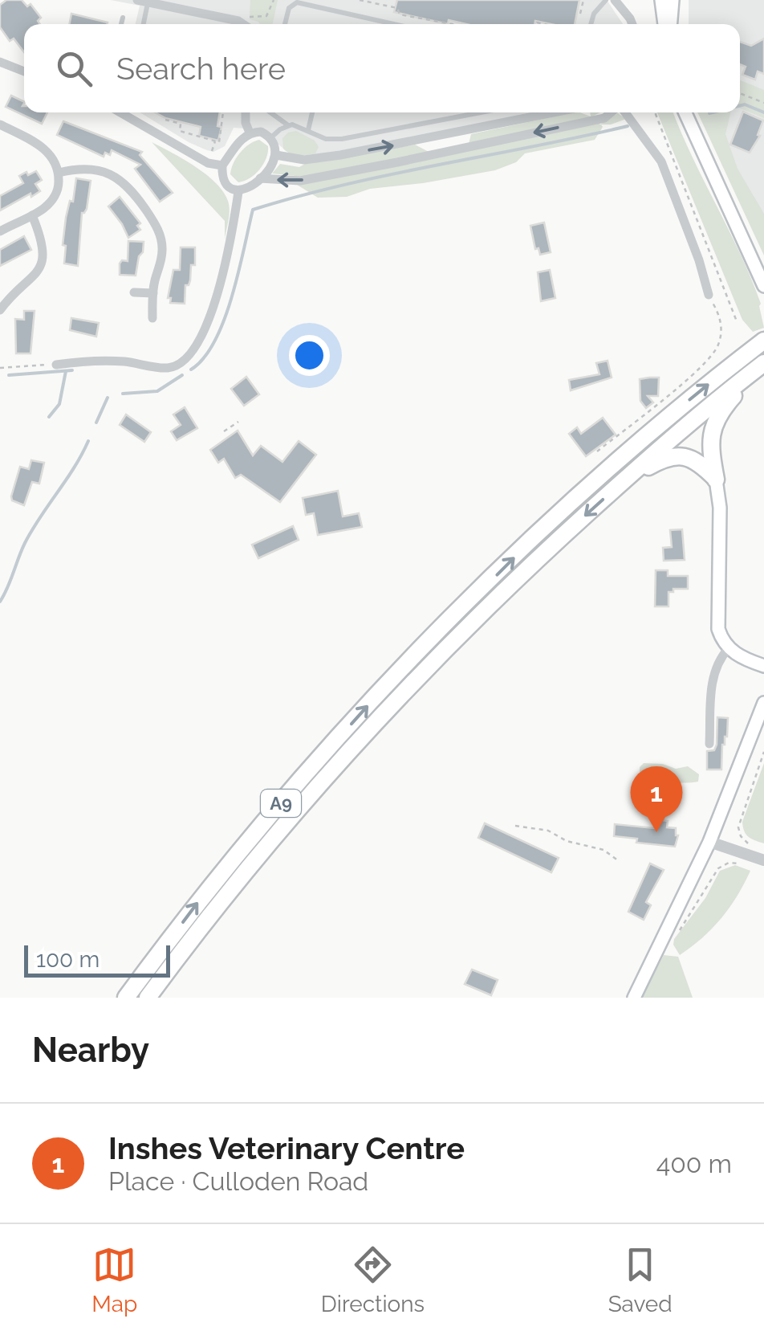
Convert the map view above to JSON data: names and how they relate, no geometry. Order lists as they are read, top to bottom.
{
  "streets": {
    "highway": ["A9"]
  },
  "scale_bar": "100 m",
  "page": {
    "search": "Search here",
    "pins": "1",
    "scale": "100 m",
    "heading": "Nearby",
    "list": [
      {
        "mark": "1",
        "name": "Inshes Veterinary Centre",
        "note": "Place · Culloden Road",
        "value": "400 m"
      }
    ],
    "nav": ["Map", "Directions", "Saved"]
  }
}
